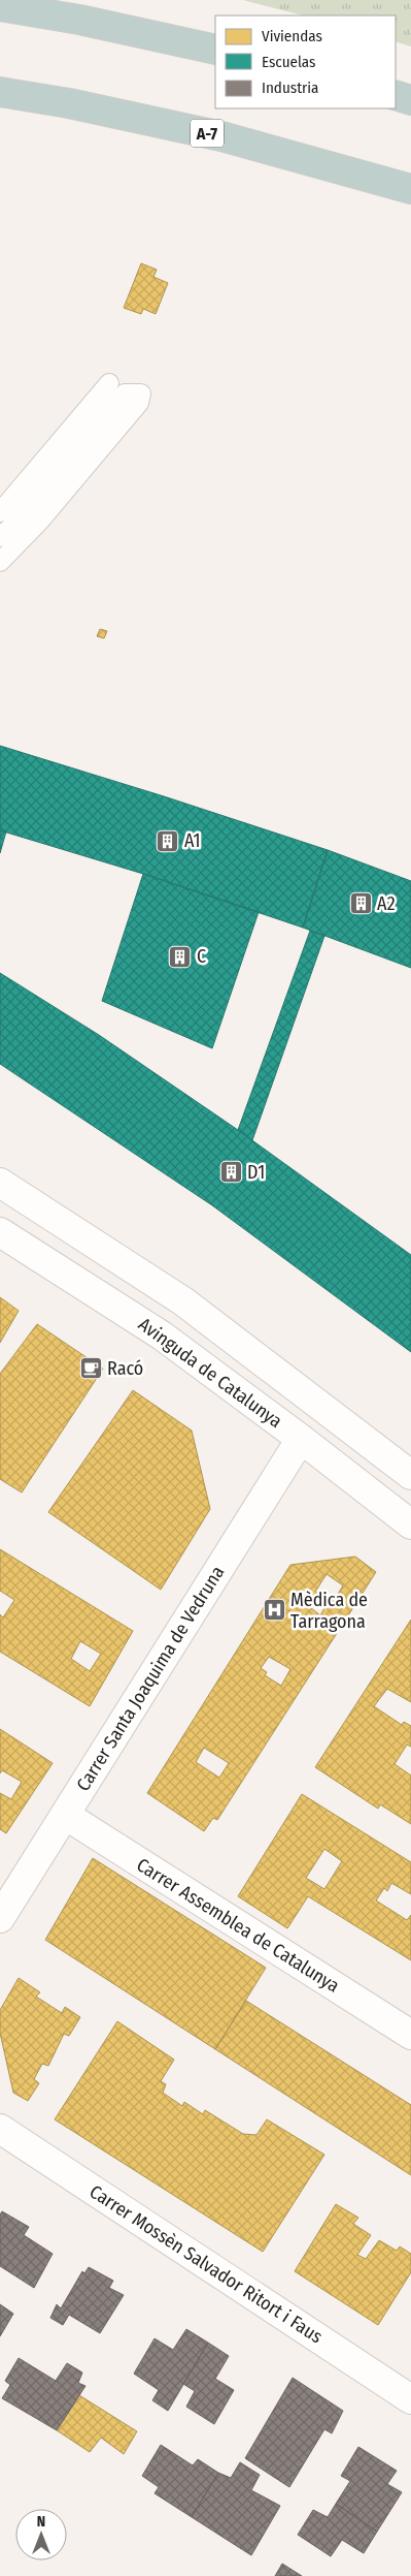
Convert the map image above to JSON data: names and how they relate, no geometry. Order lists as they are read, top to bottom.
{
  "streets": {
    "highway": ["A-7"],
    "street": [
      "Avinguda de Catalunya",
      "Carrer Santa Joaquima de Vedruna",
      "Carrer Assemblea de Catalunya",
      "Carrer Mossèn Salvador Ritort i Faus"
    ]
  },
  "crossings": [
    ["Avinguda de Catalunya", "Carrer Santa Joaquima de Vedruna"],
    ["Carrer Santa Joaquima de Vedruna", "Carrer Assemblea de Catalunya"]
  ],
  "places": {
    "building": [
      "A1",
      "A2",
      "C",
      "D1"
    ],
    "cafe": ["Racó"],
    "hospital": ["Mèdica de Tarragona"]
  },
  "legend": ["Viviendas", "Escuelas", "Industria"],
  "north": "top"
}
